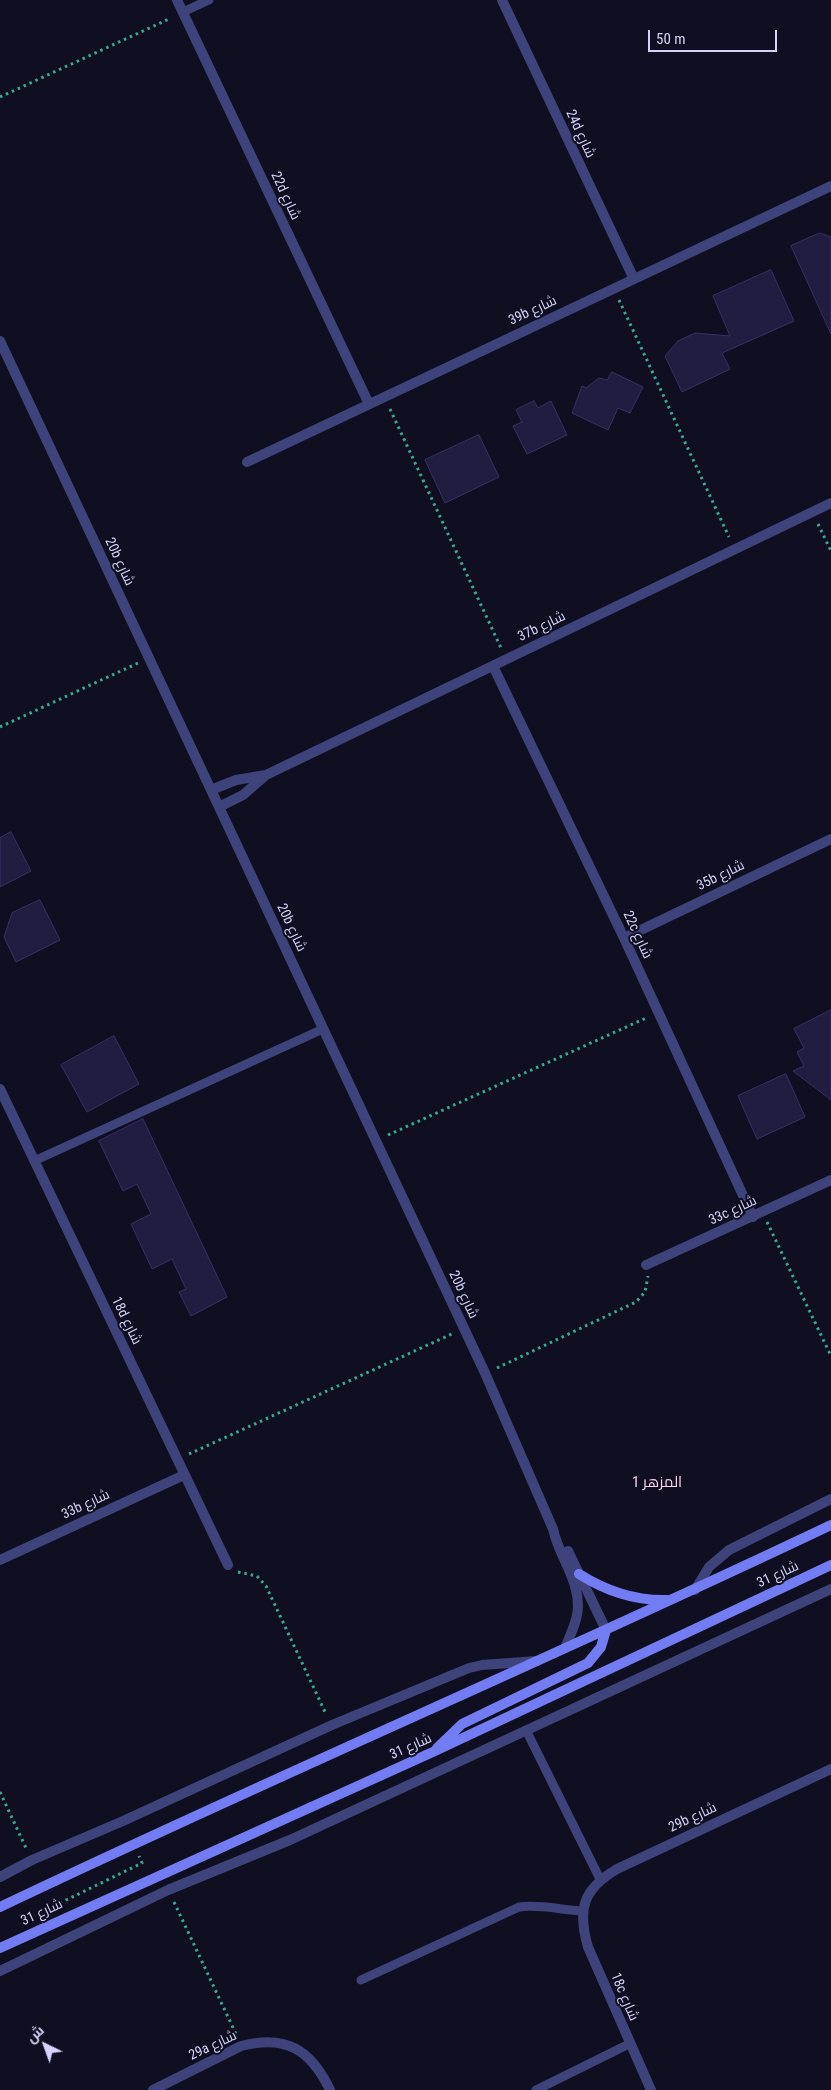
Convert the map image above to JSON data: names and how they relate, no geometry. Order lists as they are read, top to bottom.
{
  "streets": {
    "street": [
      "24d شارع",
      "22d شارع",
      "39b شارع",
      "20b شارع",
      "37b شارع",
      "35b شارع",
      "22c شارع",
      "33c شارع",
      "18d شارع",
      "33b شارع",
      "شارع 31",
      "29b شارع",
      "18c شارع",
      "29a شارع"
    ]
  },
  "crossings": [
    ["24d شارع", "39b شارع"],
    ["22d شارع", "39b شارع"],
    ["20b شارع", "37b شارع"],
    ["20b شارع", "شارع 31"],
    ["37b شارع", "22c شارع"],
    ["35b شارع", "22c شارع"],
    ["22c شارع", "33c شارع"],
    ["18d شارع", "33b شارع"]
  ],
  "districts": ["المزهر 1"],
  "scale_bar": "50 m",
  "north": "top left"
}
